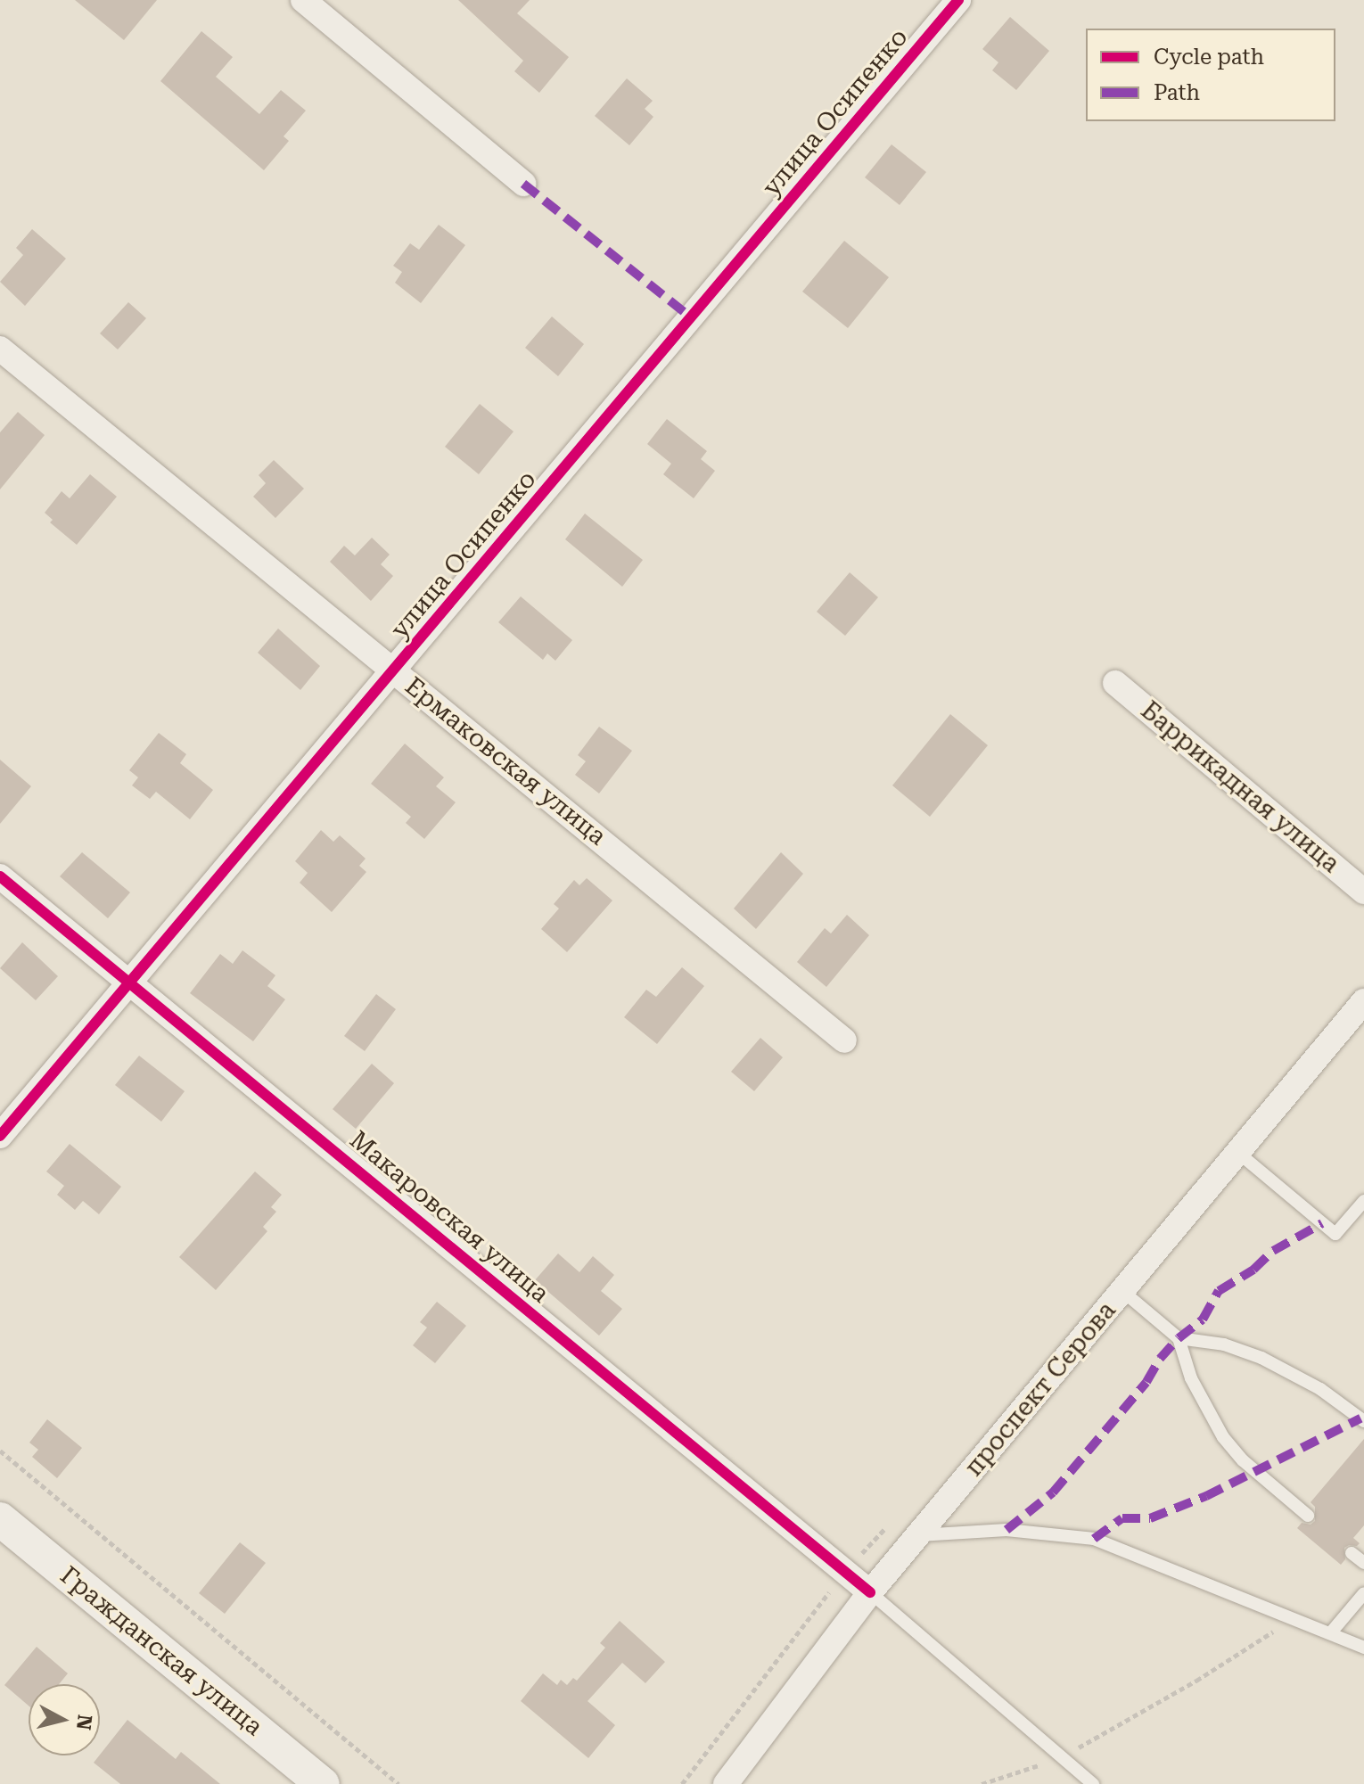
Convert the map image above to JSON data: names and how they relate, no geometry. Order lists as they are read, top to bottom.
{
  "streets": {
    "main road": ["Гражданская улица"],
    "street": [
      "улица Осипенко",
      "Ермаковская улица",
      "Баррикадная улица",
      "Макаровская улица",
      "проспект Серова"
    ]
  },
  "crossings": [
    ["улица Осипенко", "Ермаковская улица"],
    ["улица Осипенко", "Макаровская улица"],
    ["Макаровская улица", "проспект Серова"]
  ],
  "legend": ["Cycle path", "Path"],
  "north": "right"
}
